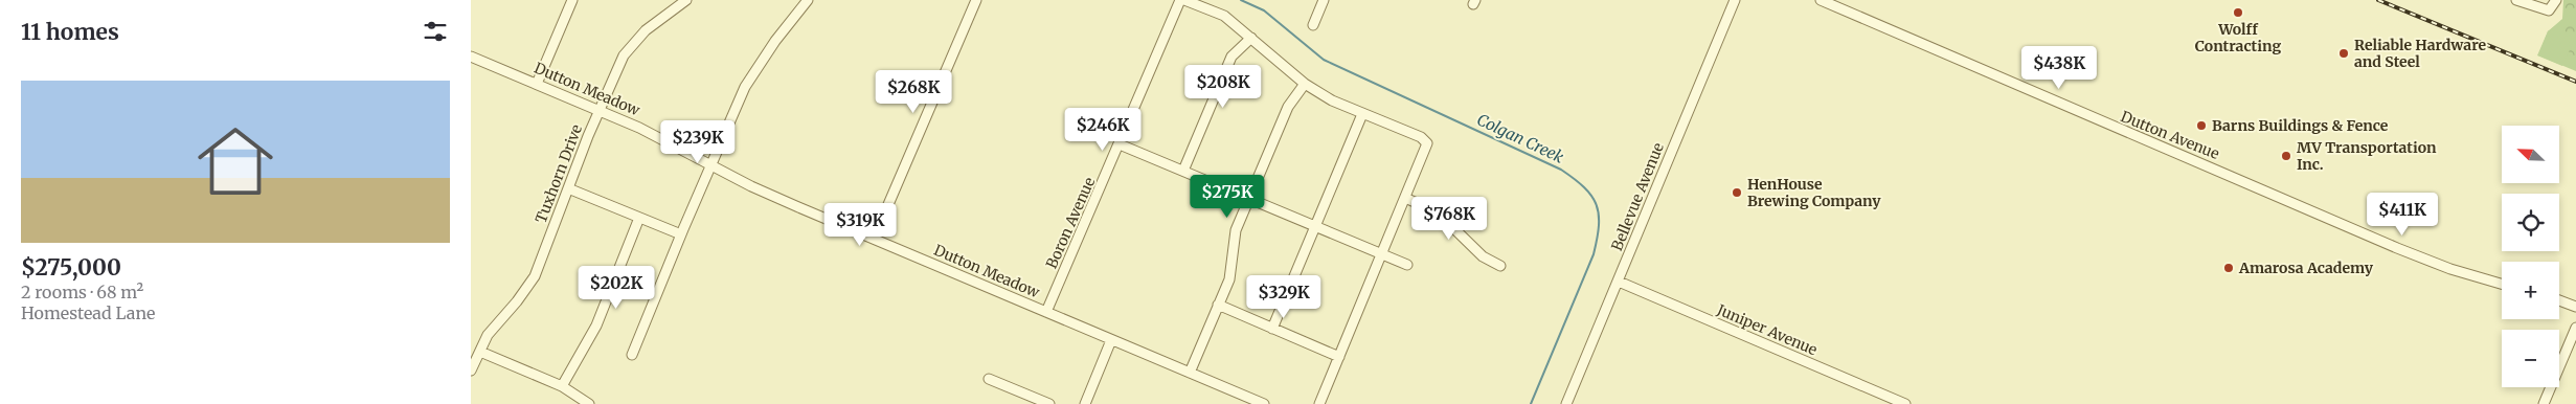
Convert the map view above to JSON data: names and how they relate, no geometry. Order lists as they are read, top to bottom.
{
  "streets": {
    "street": [
      "Dutton Meadow",
      "Dutton Avenue",
      "Tuxhorn Drive",
      "Bellevue Avenue",
      "Boron Avenue",
      "Juniper Avenue"
    ]
  },
  "crossings": [
    ["Dutton Meadow", "Tuxhorn Drive"],
    ["Dutton Meadow", "Boron Avenue"],
    ["Bellevue Avenue", "Juniper Avenue"]
  ],
  "water": ["Colgan Creek"],
  "places": [
    "Wolff Contracting",
    "Reliable Hardware and Steel",
    "Barns Buildings & Fence",
    "MV Transportation Inc.",
    "HenHouse Brewing Company",
    "Amarosa Academy"
  ],
  "north": "top left",
  "page": {
    "heading": "11 homes",
    "price": [
      "$438K",
      "$208K",
      "$268K",
      "$246K",
      "$239K",
      "$275K",
      "$411K",
      "$768K",
      "$319K",
      "$202K",
      "$329K"
    ],
    "list": [
      {
        "name": "$275,000",
        "note": "2 rooms · 68 m² · Homestead Lane"
      }
    ],
    "map_buttons": ["+", "−"]
  }
}
